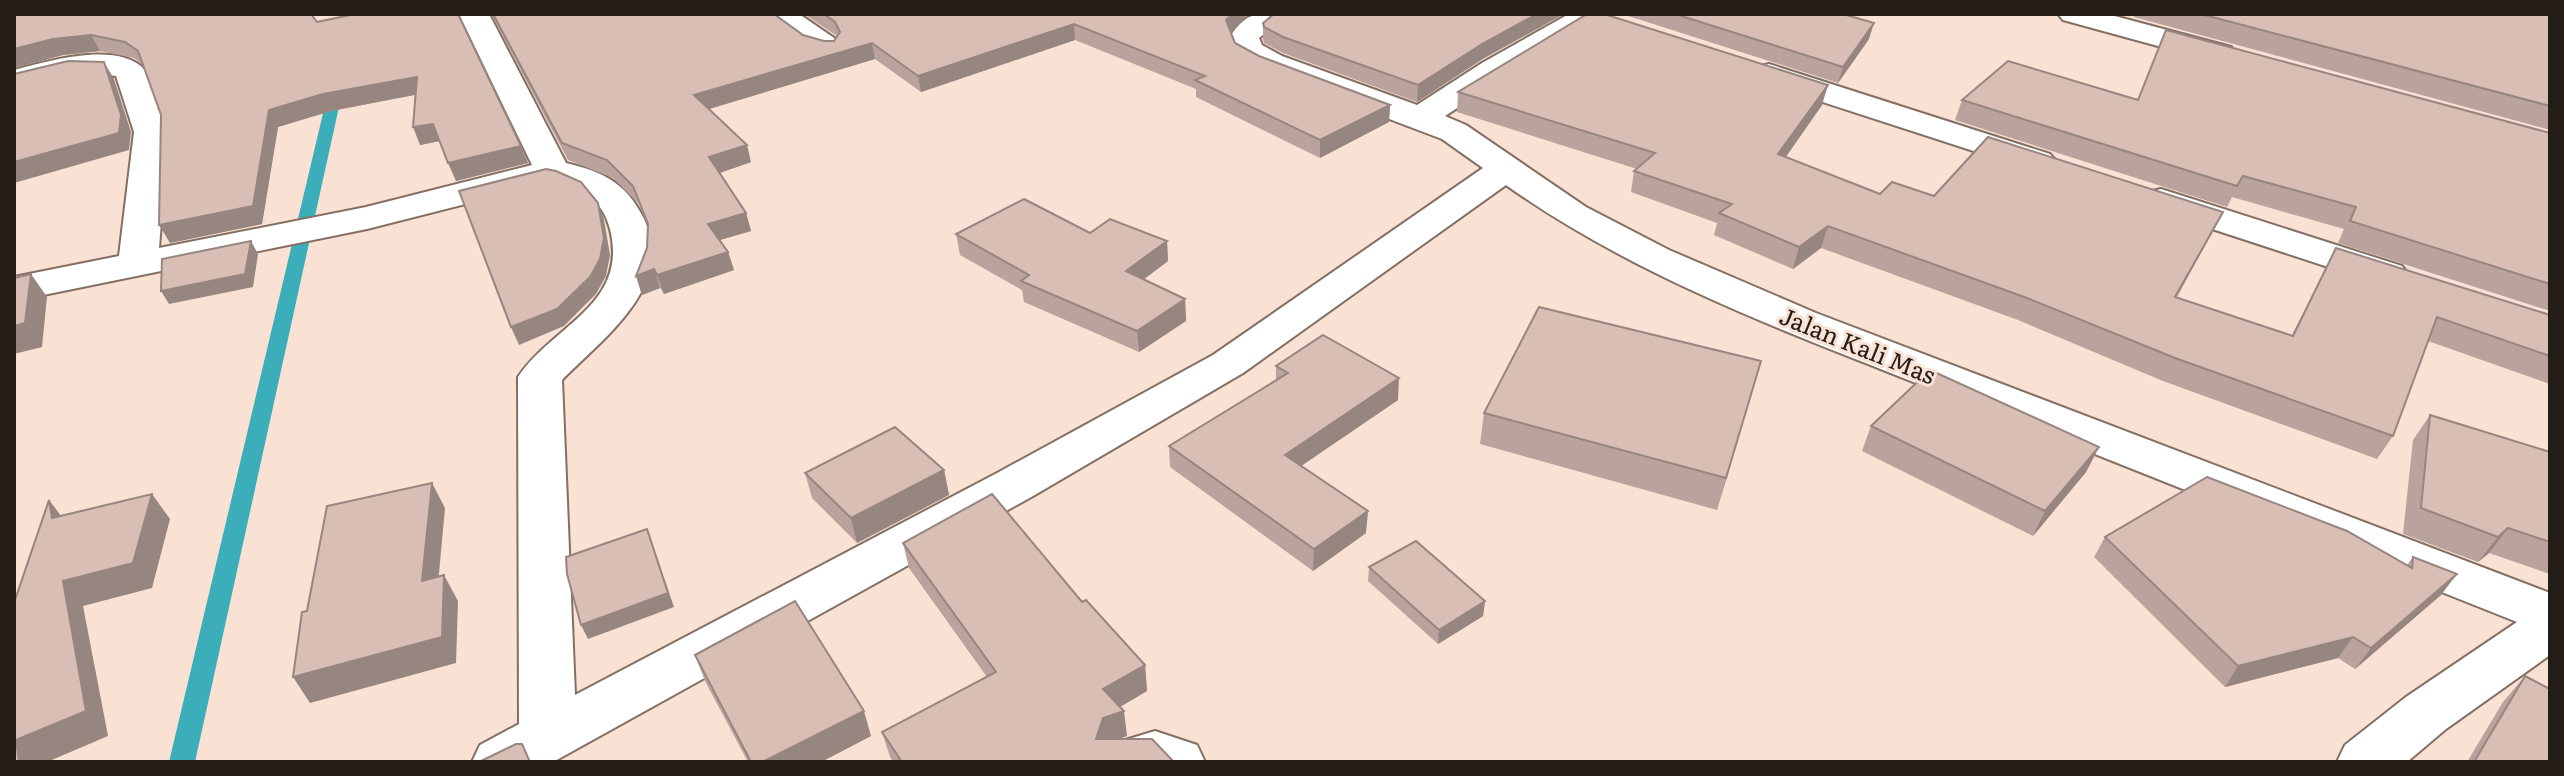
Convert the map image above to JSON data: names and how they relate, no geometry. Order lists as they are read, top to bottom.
{
  "streets": {
    "street": ["Jalan Kali Mas"]
  }
}
